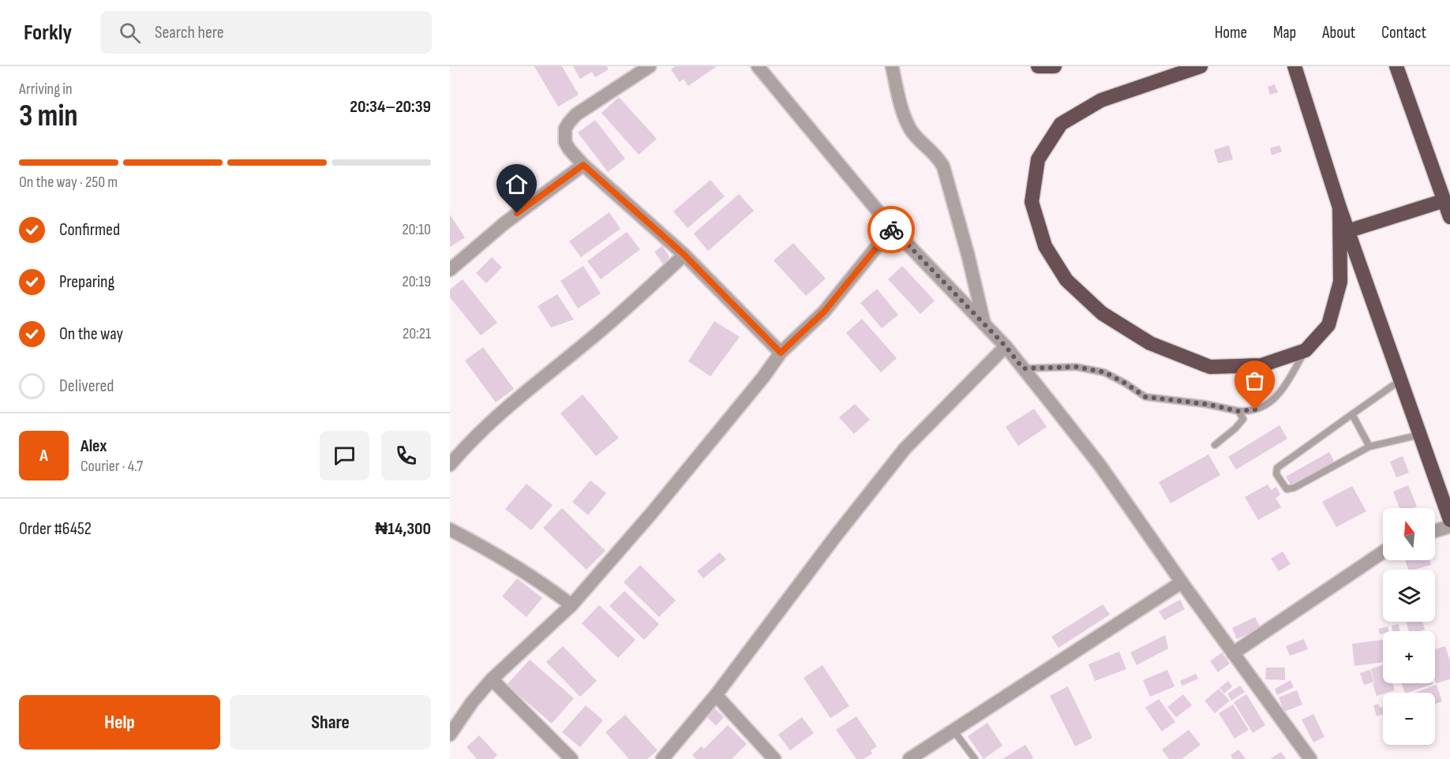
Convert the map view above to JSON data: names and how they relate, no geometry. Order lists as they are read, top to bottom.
{
  "north": "top",
  "page": {
    "header": "Forkly",
    "search": "Search here",
    "nav": [
      "Home",
      "Map",
      "About",
      "Contact"
    ],
    "heading": ["3 min", "Arriving in", "20:34–20:39"],
    "panel": [
      "Alex",
      "Courier · 4.7",
      "Order #6452",
      "₦14,300"
    ],
    "bar": "On the way · 250 m",
    "list": [
      ["Confirmed", "20:10"],
      ["Preparing", "20:19"],
      ["On the way", "20:21"],
      "Delivered"
    ],
    "round": "A",
    "map_buttons": ["+", "−"],
    "buttons": ["Help", "Share"]
  }
}
